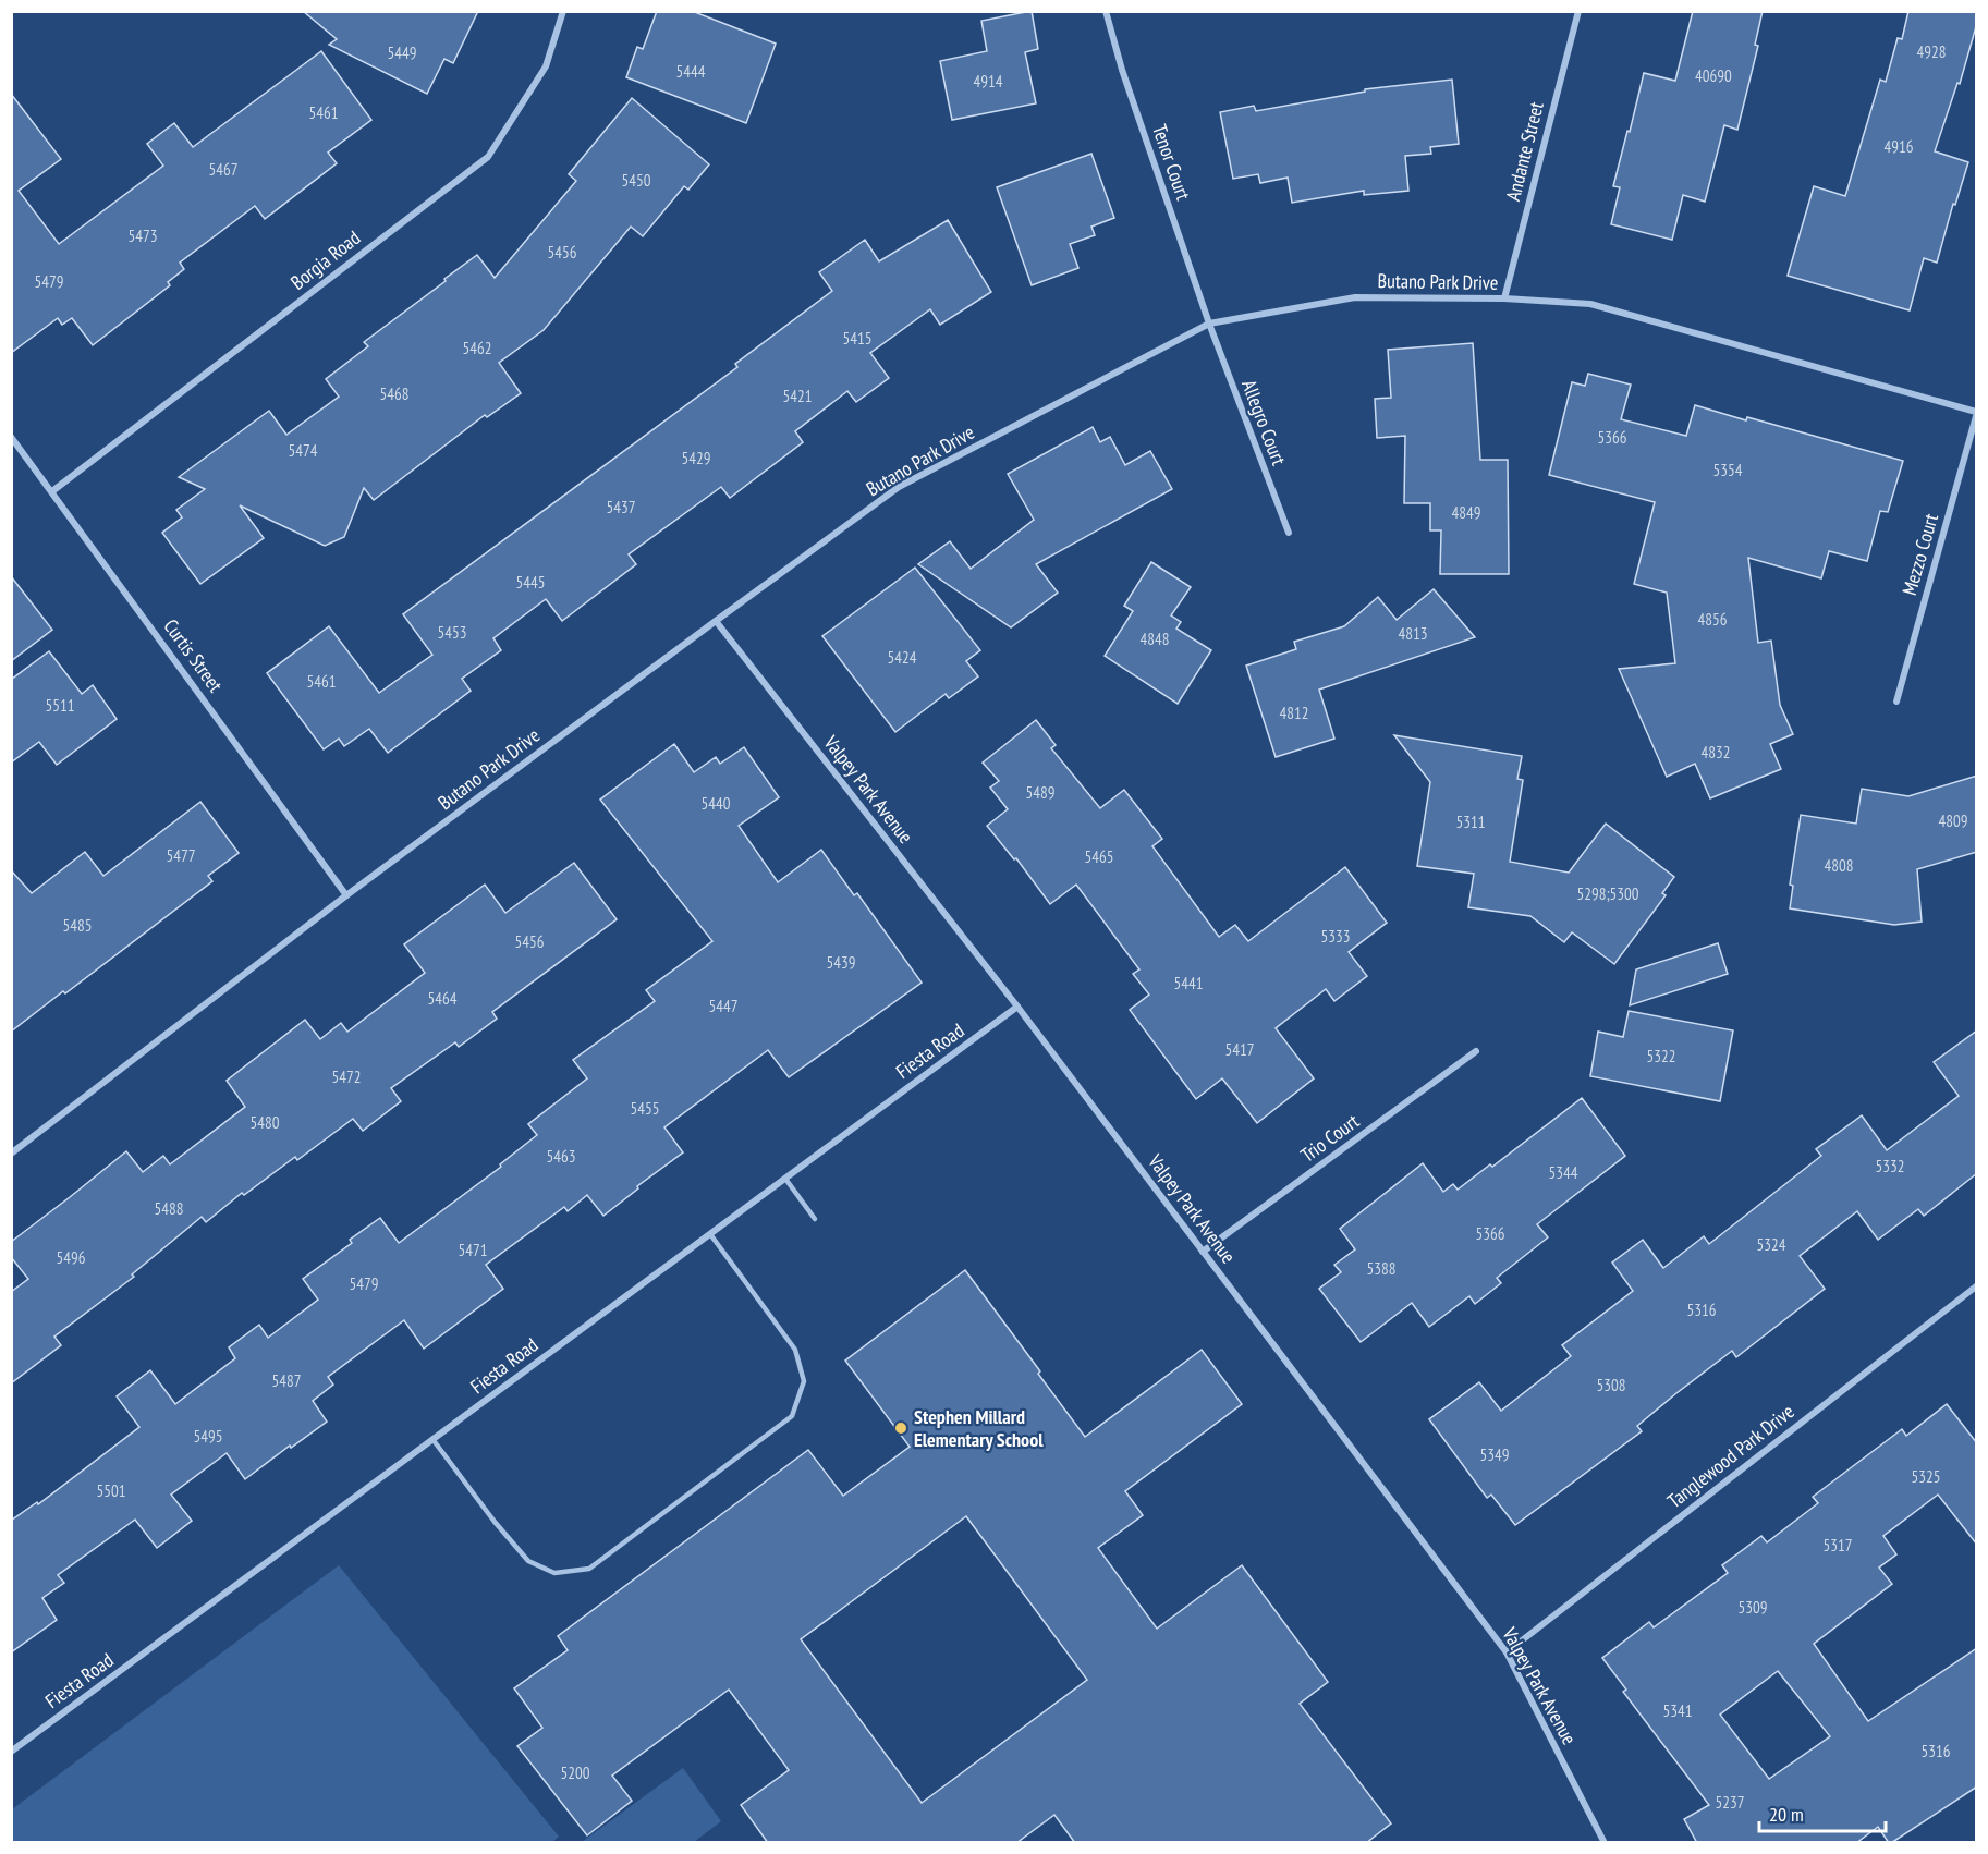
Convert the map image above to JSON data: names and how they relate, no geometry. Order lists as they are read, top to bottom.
{
  "streets": {
    "street": [
      "Andante Street",
      "Tenor Court",
      "Borgia Road",
      "Butano Park Drive",
      "Allegro Court",
      "Mezzo Court",
      "Curtis Street",
      "Valpey Park Avenue",
      "Fiesta Road",
      "Trio Court",
      "Tanglewood Park Drive"
    ]
  },
  "crossings": [
    ["Andante Street", "Butano Park Drive"],
    ["Tenor Court", "Butano Park Drive"],
    ["Tenor Court", "Allegro Court"],
    ["Borgia Road", "Curtis Street"],
    ["Butano Park Drive", "Allegro Court"],
    ["Butano Park Drive", "Mezzo Court"],
    ["Butano Park Drive", "Curtis Street"],
    ["Butano Park Drive", "Valpey Park Avenue"],
    ["Valpey Park Avenue", "Fiesta Road"],
    ["Valpey Park Avenue", "Trio Court"],
    ["Valpey Park Avenue", "Tanglewood Park Drive"]
  ],
  "places": ["Stephen Millard Elementary School"],
  "house_numbers": [
    "4928",
    "5449",
    "5444",
    "40690",
    "4914",
    "5461",
    "4916",
    "5467",
    "5450",
    "5473",
    "5456",
    "5479",
    "5415",
    "5462",
    "5468",
    "5421",
    "5366",
    "5474",
    "5429",
    "5354",
    "5437",
    "4849",
    "5445",
    "4856",
    "5453",
    "4813",
    "4848",
    "5424",
    "5461",
    "5511",
    "4812",
    "4832",
    "5489",
    "5440",
    "4809",
    "5311",
    "5477",
    "5465",
    "4808",
    "5298;5300",
    "5485",
    "5333",
    "5456",
    "5439",
    "5441",
    "5464",
    "5447",
    "5417",
    "5322",
    "5472",
    "5455",
    "5480",
    "5463",
    "5332",
    "5344",
    "5488",
    "5366",
    "5324",
    "5471",
    "5496",
    "5388",
    "5479",
    "5316",
    "5487",
    "5308",
    "5495",
    "5349",
    "5325",
    "5501",
    "5317",
    "5309",
    "5341",
    "5316",
    "5200",
    "5237"
  ],
  "scale_bar": "20 m"
}
